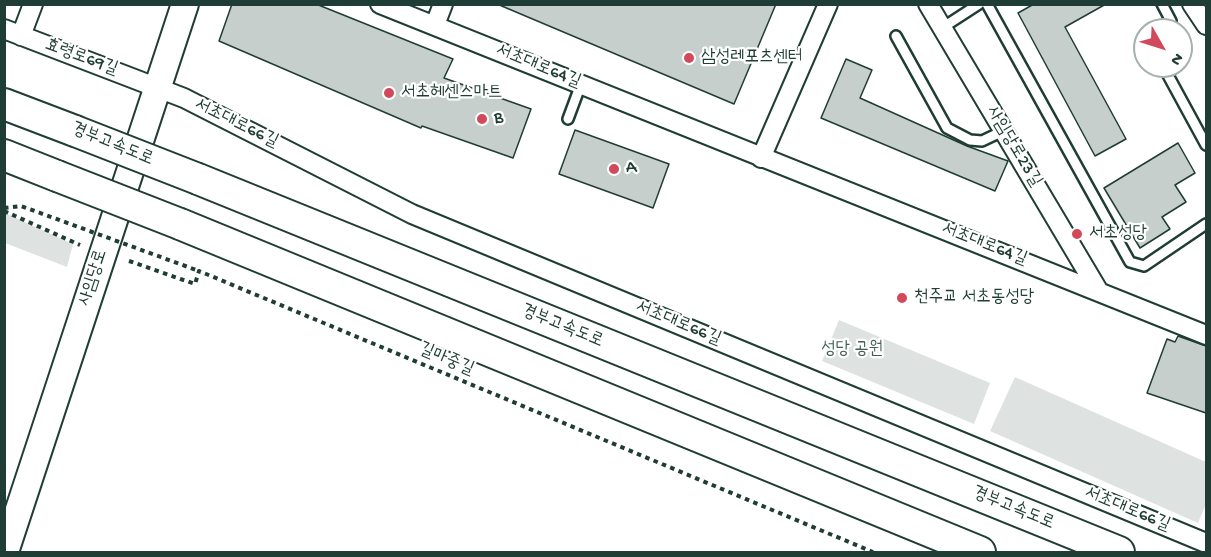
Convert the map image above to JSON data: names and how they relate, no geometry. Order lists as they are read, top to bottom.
{
  "streets": {
    "highway": ["경부고속도로"],
    "main road": ["사임당로"],
    "street": [
      "효령로69길",
      "서초대로64길",
      "서초대로66길",
      "사임당로23길"
    ],
    "path": ["길마중길"]
  },
  "crossings": [
    ["효령로69길", "서초대로66길"],
    ["효령로69길", "사임당로"],
    ["서초대로64길", "사임당로23길"],
    ["서초대로66길", "사임당로"]
  ],
  "parks": ["성당 공원"],
  "places": [
    "삼성레포츠센터",
    "서초헤센스마트",
    "B",
    "A",
    "서초성당",
    "천주교 서초동성당"
  ],
  "north": "bottom right"
}
